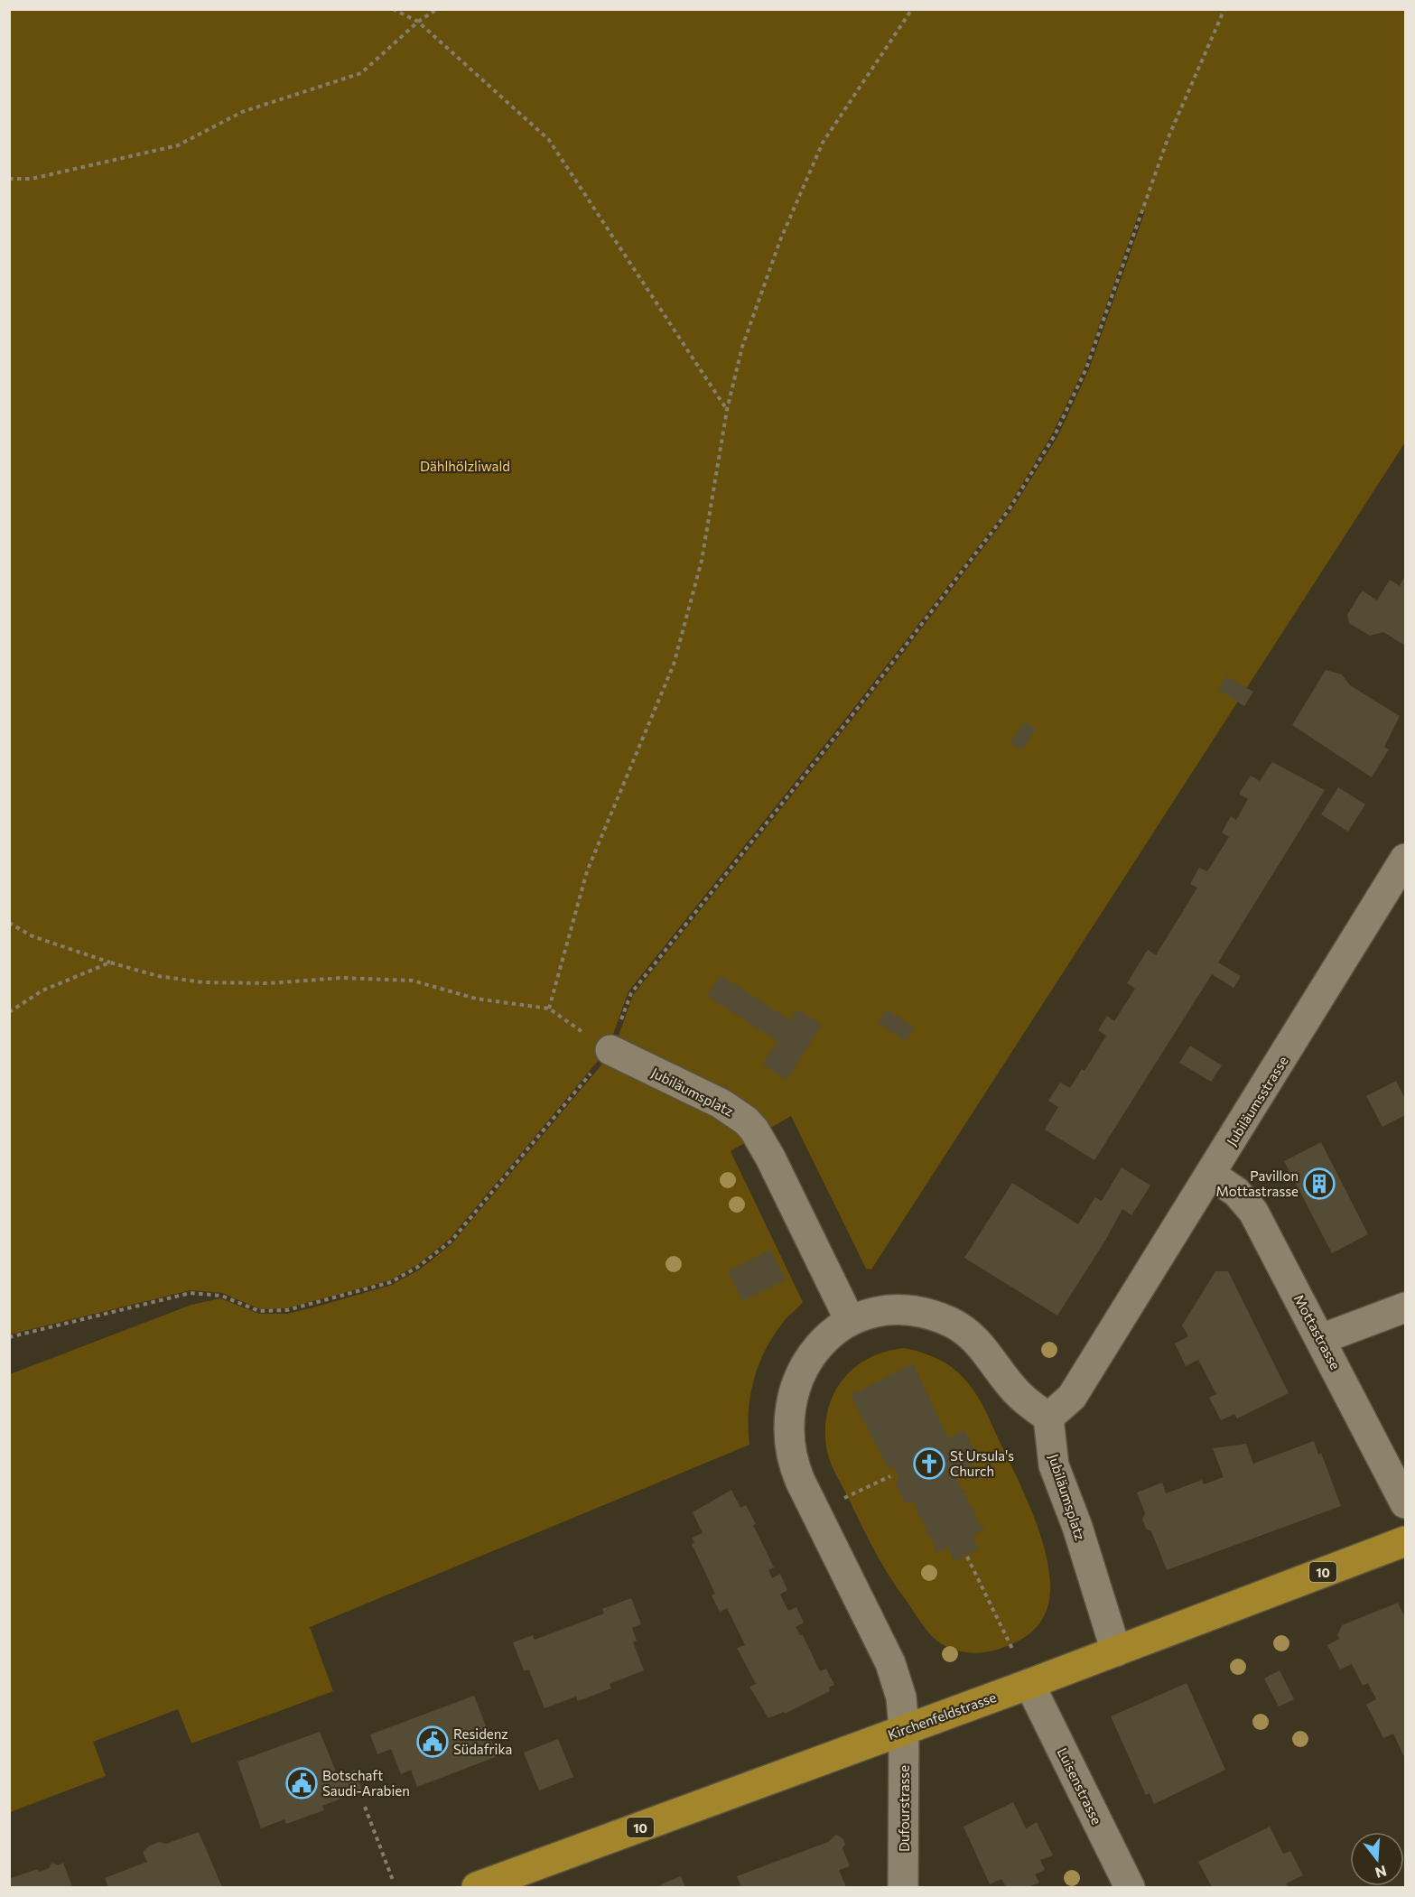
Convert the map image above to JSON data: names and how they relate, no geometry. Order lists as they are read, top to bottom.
{
  "streets": {
    "main road": ["10", "Kirchenfeldstrasse"],
    "street": [
      "Jubiläumsplatz",
      "Jubiläumsstrasse",
      "Mottastrasse",
      "Luisenstrasse",
      "Dufourstrasse"
    ]
  },
  "crossings": [
    ["Jubiläumsplatz", "Jubiläumsstrasse"],
    ["Jubiläumsplatz", "Kirchenfeldstrasse"],
    ["Jubiläumsstrasse", "Mottastrasse"],
    ["Kirchenfeldstrasse", "Luisenstrasse"],
    ["Kirchenfeldstrasse", "Dufourstrasse"]
  ],
  "parks": ["Dählhölzliwald"],
  "places": {
    "building": ["Pavillon Mottastrasse"],
    "church": ["St Ursula's Church"],
    "public building": ["Residenz Südafrika", "Botschaft Saudi-Arabien"]
  },
  "north": "bottom"
}
